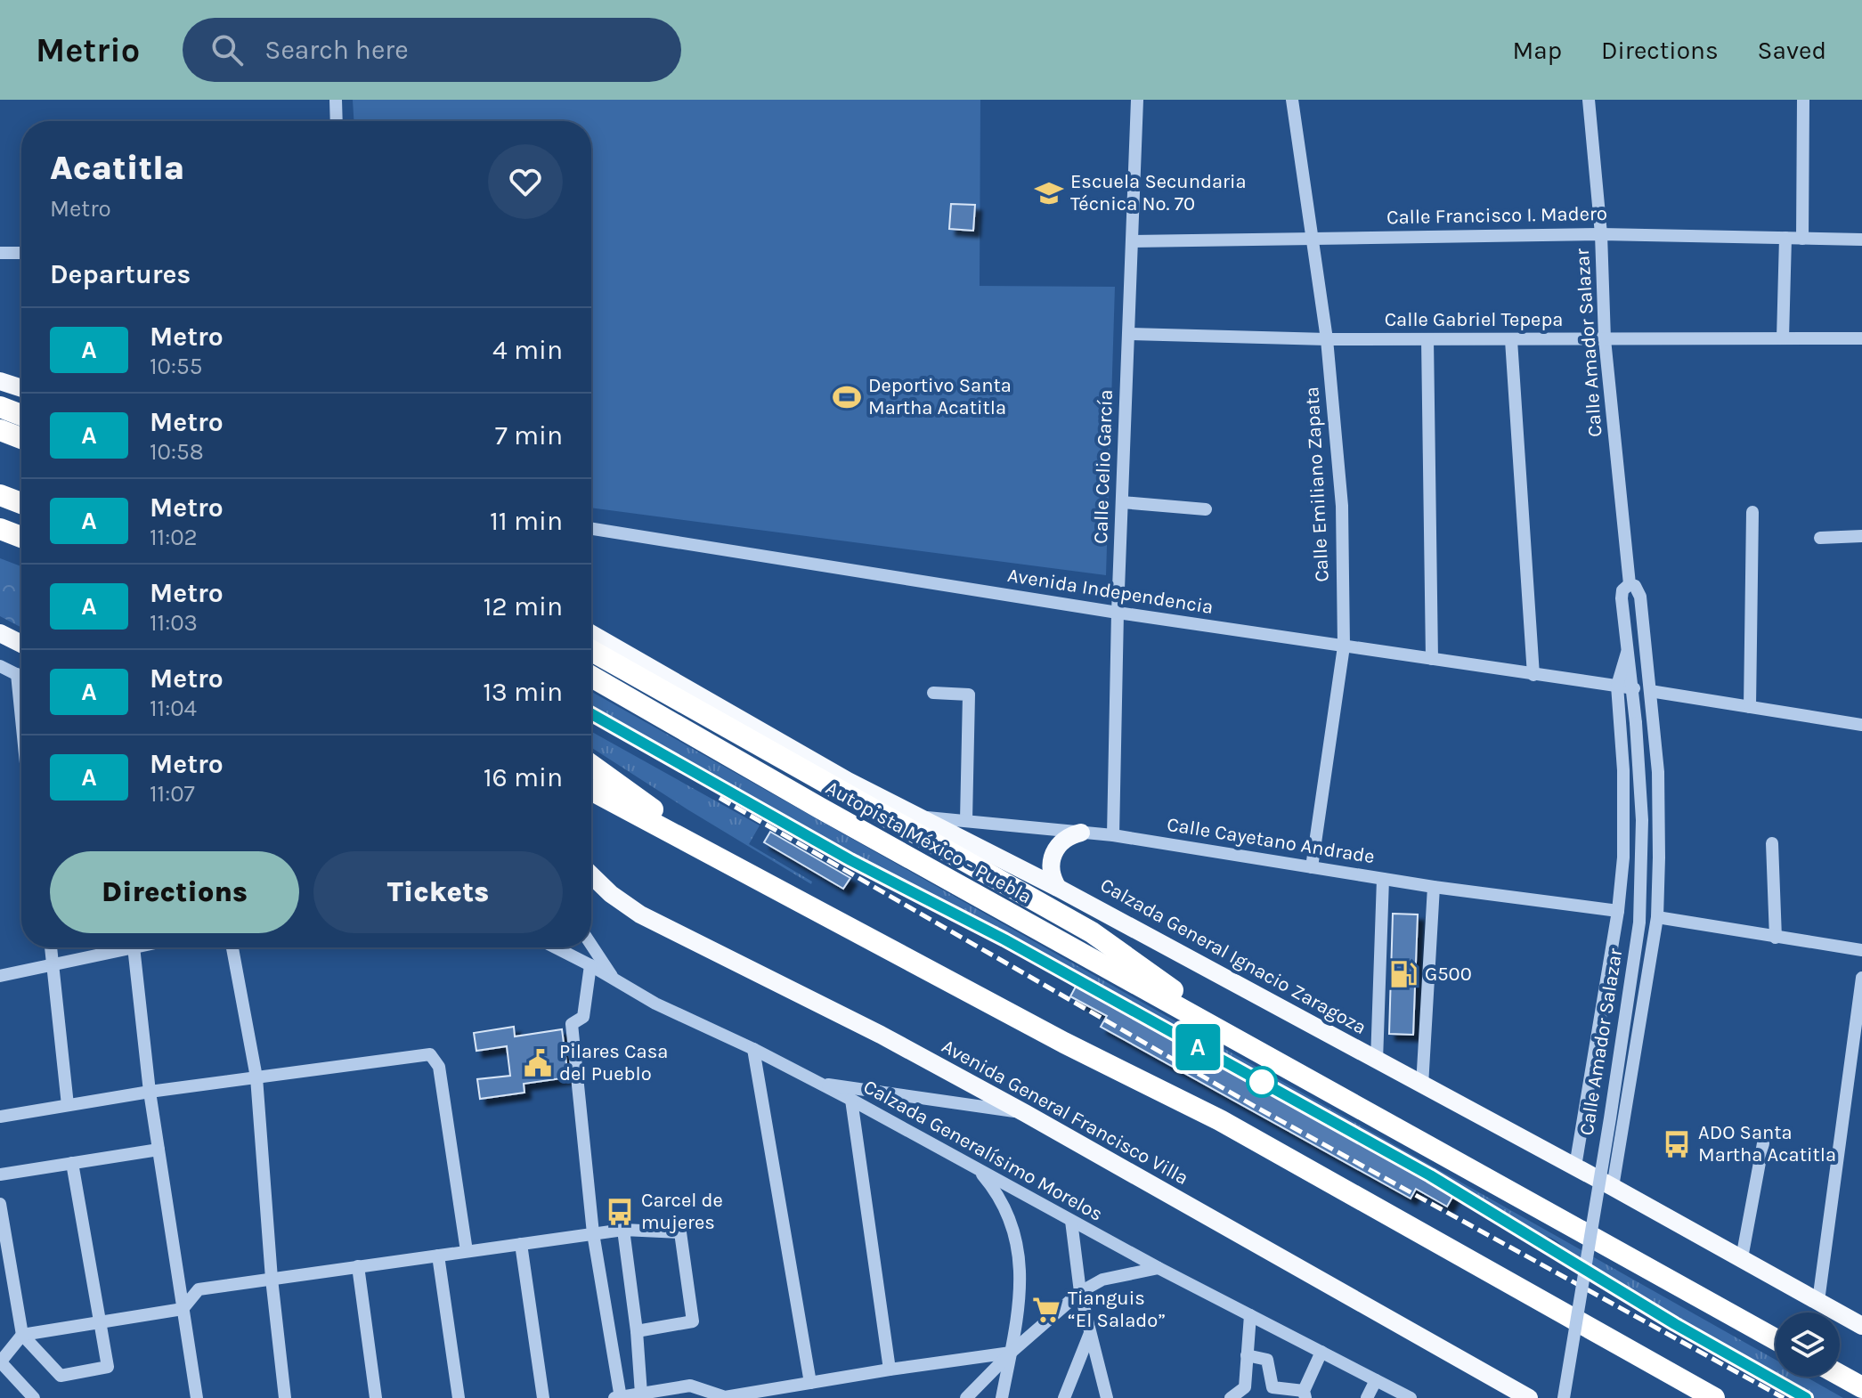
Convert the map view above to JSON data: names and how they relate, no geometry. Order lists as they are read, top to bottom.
{
  "streets": {
    "highway": ["Autopista México - Puebla"],
    "main road": ["Calzada General Ignacio Zaragoza", "Avenida General Francisco Villa"],
    "street": [
      "Calle Francisco I. Madero",
      "Calle Gabriel Tepepa",
      "Calle Amador Salazar",
      "Calle Celio García",
      "Calle Emiliano Zapata",
      "Avenida Independencia",
      "Calle Cayetano Andrade",
      "Calzada Generalísimo Morelos"
    ]
  },
  "crossings": [
    ["Calle Francisco I. Madero", "Calle Amador Salazar"],
    ["Calle Francisco I. Madero", "Calle Celio García"],
    ["Calle Francisco I. Madero", "Calle Emiliano Zapata"],
    ["Calle Gabriel Tepepa", "Calle Amador Salazar"],
    ["Calle Gabriel Tepepa", "Calle Celio García"],
    ["Calle Gabriel Tepepa", "Calle Emiliano Zapata"],
    ["Calle Amador Salazar", "Avenida Independencia"],
    ["Calle Amador Salazar", "Calle Cayetano Andrade"],
    ["Calle Amador Salazar", "Calzada General Ignacio Zaragoza"],
    ["Calle Celio García", "Avenida Independencia"],
    ["Calle Celio García", "Calle Cayetano Andrade"],
    ["Calle Emiliano Zapata", "Avenida Independencia"],
    ["Calle Emiliano Zapata", "Calle Cayetano Andrade"],
    ["Calle Cayetano Andrade", "Calzada General Ignacio Zaragoza"]
  ],
  "places": {
    "school or university": ["Escuela Secundaria Técnica No. 70"],
    "sports": ["Deportivo Santa Martha Acatitla"],
    "fuel station": ["G500"],
    "public building": ["Pilares Casa del Pueblo"],
    "bus stop": ["ADO Santa Martha Acatitla", "Carcel de mujeres"],
    "supermarket": ["Tianguis “El Salado”"]
  },
  "lines": ["metro line A"],
  "page": {
    "header": "Metrio",
    "search": "Search here",
    "nav": ["Map", "Directions", "Saved"],
    "on_map": "A",
    "heading": [
      ["Acatitla", "Metro"],
      "Departures"
    ],
    "list": [
      {
        "mark": "A",
        "name": "Metro",
        "note": "10:55",
        "value": "4 min"
      },
      {
        "mark": "A",
        "name": "Metro",
        "note": "10:58",
        "value": "7 min"
      },
      {
        "mark": "A",
        "name": "Metro",
        "note": "11:02",
        "value": "11 min"
      },
      {
        "mark": "A",
        "name": "Metro",
        "note": "11:03",
        "value": "12 min"
      },
      {
        "mark": "A",
        "name": "Metro",
        "note": "11:04",
        "value": "13 min"
      },
      {
        "mark": "A",
        "name": "Metro",
        "note": "11:07",
        "value": "16 min"
      }
    ],
    "buttons": ["Directions", "Tickets"]
  }
}
